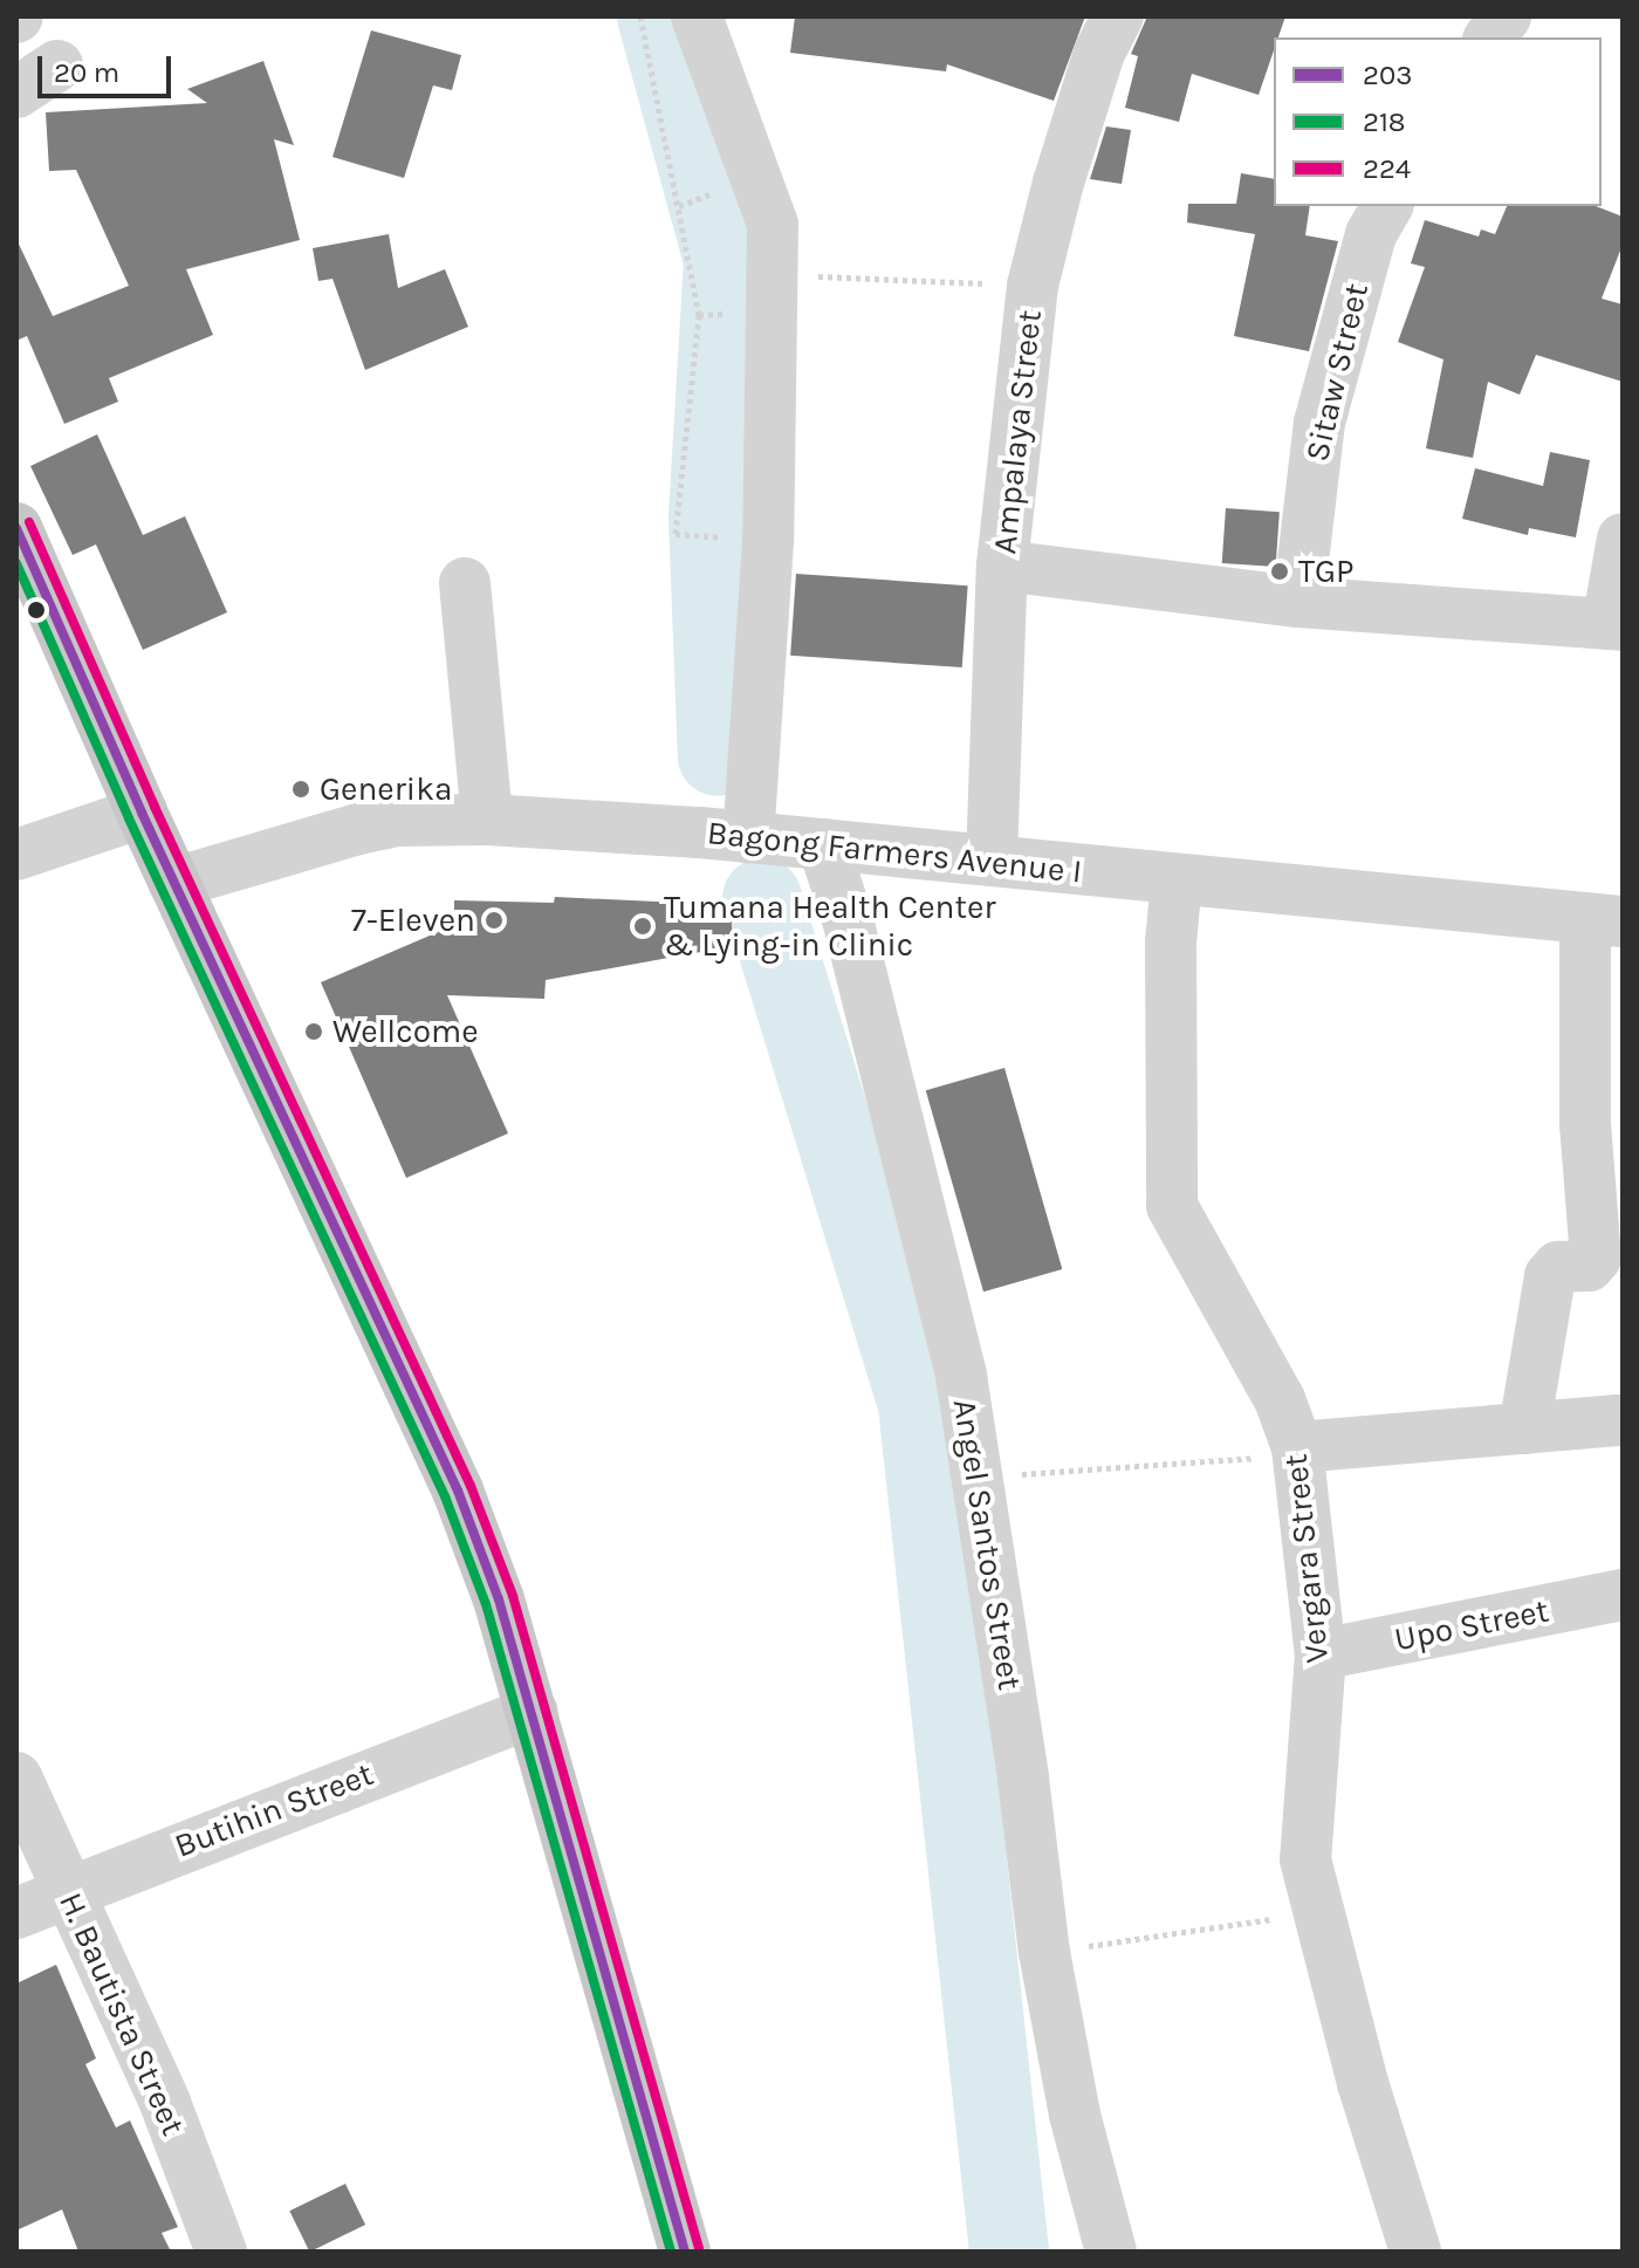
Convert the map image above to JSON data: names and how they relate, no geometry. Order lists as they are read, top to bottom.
{
  "streets": {
    "street": [
      "Sitaw Street",
      "Ampalaya Street",
      "Bagong Farmers Avenue I",
      "Angel Santos Street",
      "Vergara Street",
      "Upo Street",
      "Butihin Street",
      "H. Bautista Street"
    ]
  },
  "crossings": [
    ["Ampalaya Street", "Bagong Farmers Avenue I"],
    ["Bagong Farmers Avenue I", "Angel Santos Street"],
    ["Bagong Farmers Avenue I", "Vergara Street"],
    ["Vergara Street", "Upo Street"],
    ["Butihin Street", "H. Bautista Street"]
  ],
  "places": [
    "TGP",
    "Generika",
    "7-Eleven",
    "Tumana Health Center & Lying-in Clinic",
    "Wellcome"
  ],
  "lines": ["transit line 224", "transit line 203", "transit line 218"],
  "legend": ["203", "218", "224"],
  "scale_bar": "20 m"
}
